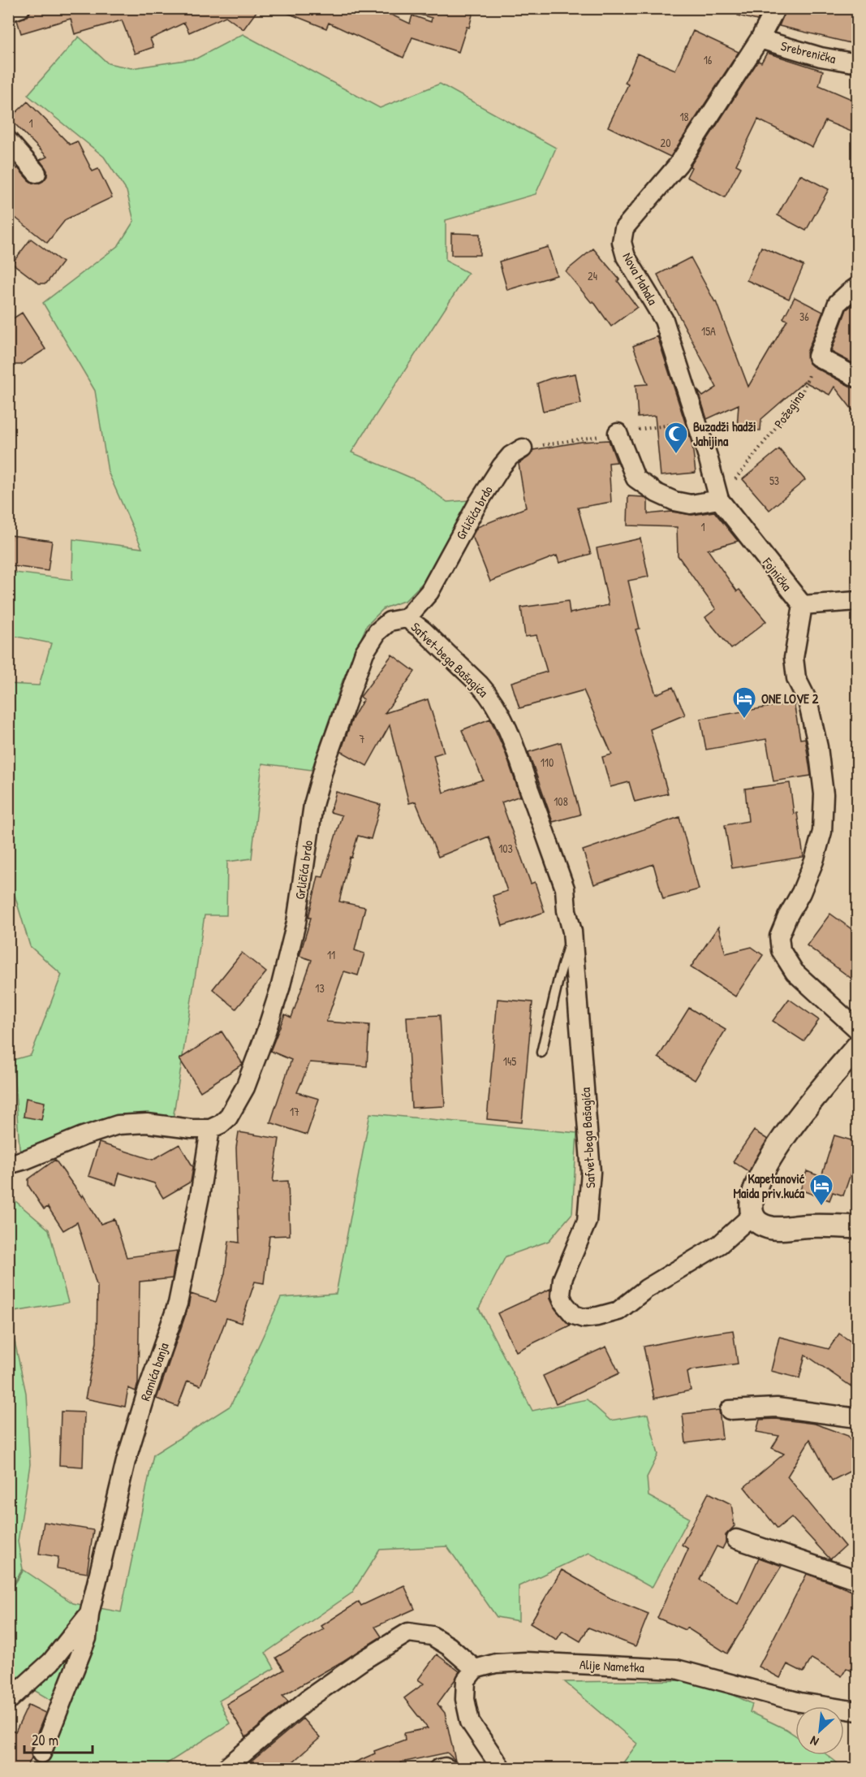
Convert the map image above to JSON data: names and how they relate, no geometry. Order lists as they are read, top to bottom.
{
  "streets": {
    "street": [
      "Srebrenička",
      "Nova Mahala",
      "Grličića brdo",
      "Fojnička",
      "Safvet-bega Bašagića",
      "Ramića banja",
      "Alije Nametka"
    ],
    "path": ["Požegina"]
  },
  "crossings": [
    ["Srebrenička", "Nova Mahala"],
    ["Nova Mahala", "Požegina"],
    ["Nova Mahala", "Fojnička"],
    ["Požegina", "Fojnička"],
    ["Grličića brdo", "Safvet-bega Bašagića"],
    ["Grličića brdo", "Ramića banja"]
  ],
  "places": {
    "mosque": ["Buzadži hadži Jahijina"],
    "hotel": ["ONE LOVE 2", "Kapetanović Maida priv.kuća"]
  },
  "house_numbers": [
    "16",
    "18",
    "1",
    "20",
    "24",
    "36",
    "15A",
    "53",
    "1",
    "7",
    "110",
    "108",
    "103",
    "11",
    "13",
    "145",
    "17"
  ],
  "scale_bar": "20 m",
  "north": "bottom left"
}
